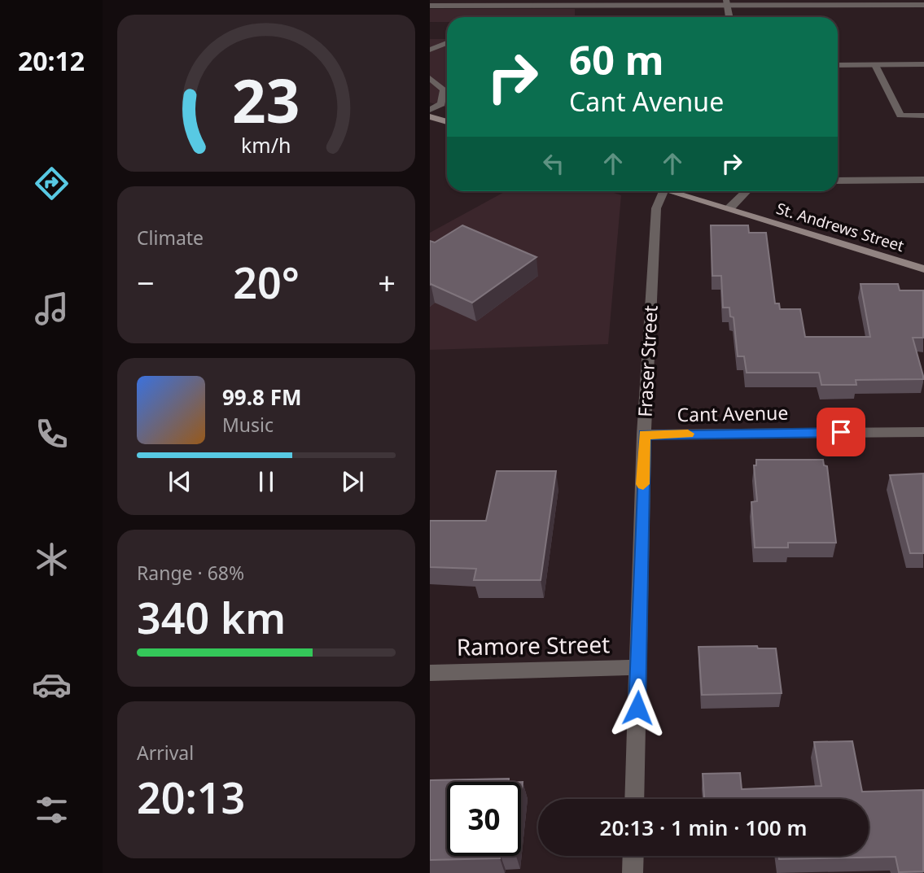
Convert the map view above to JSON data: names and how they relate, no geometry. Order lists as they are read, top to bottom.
{
  "streets": {
    "main road": ["St. Andrews Street"],
    "street": ["Fraser Street", "Cant Avenue", "Ramore Street"]
  },
  "crossings": [
    ["Fraser Street", "Cant Avenue"],
    ["Fraser Street", "Ramore Street"]
  ],
  "page": {
    "tabs": "20:12",
    "turn": ["60 m", "Cant Avenue"],
    "tile": [
      "Climate",
      ["Range · 68%", "340 km"],
      ["Arrival", "20:13"]
    ],
    "heat": ["−", "20°", "+"],
    "song": ["99.8 FM", "Music"],
    "limit": "30",
    "trip": "20:13 · 1 min · 100 m",
    "gauge": ["23", "km/h"]
  }
}
